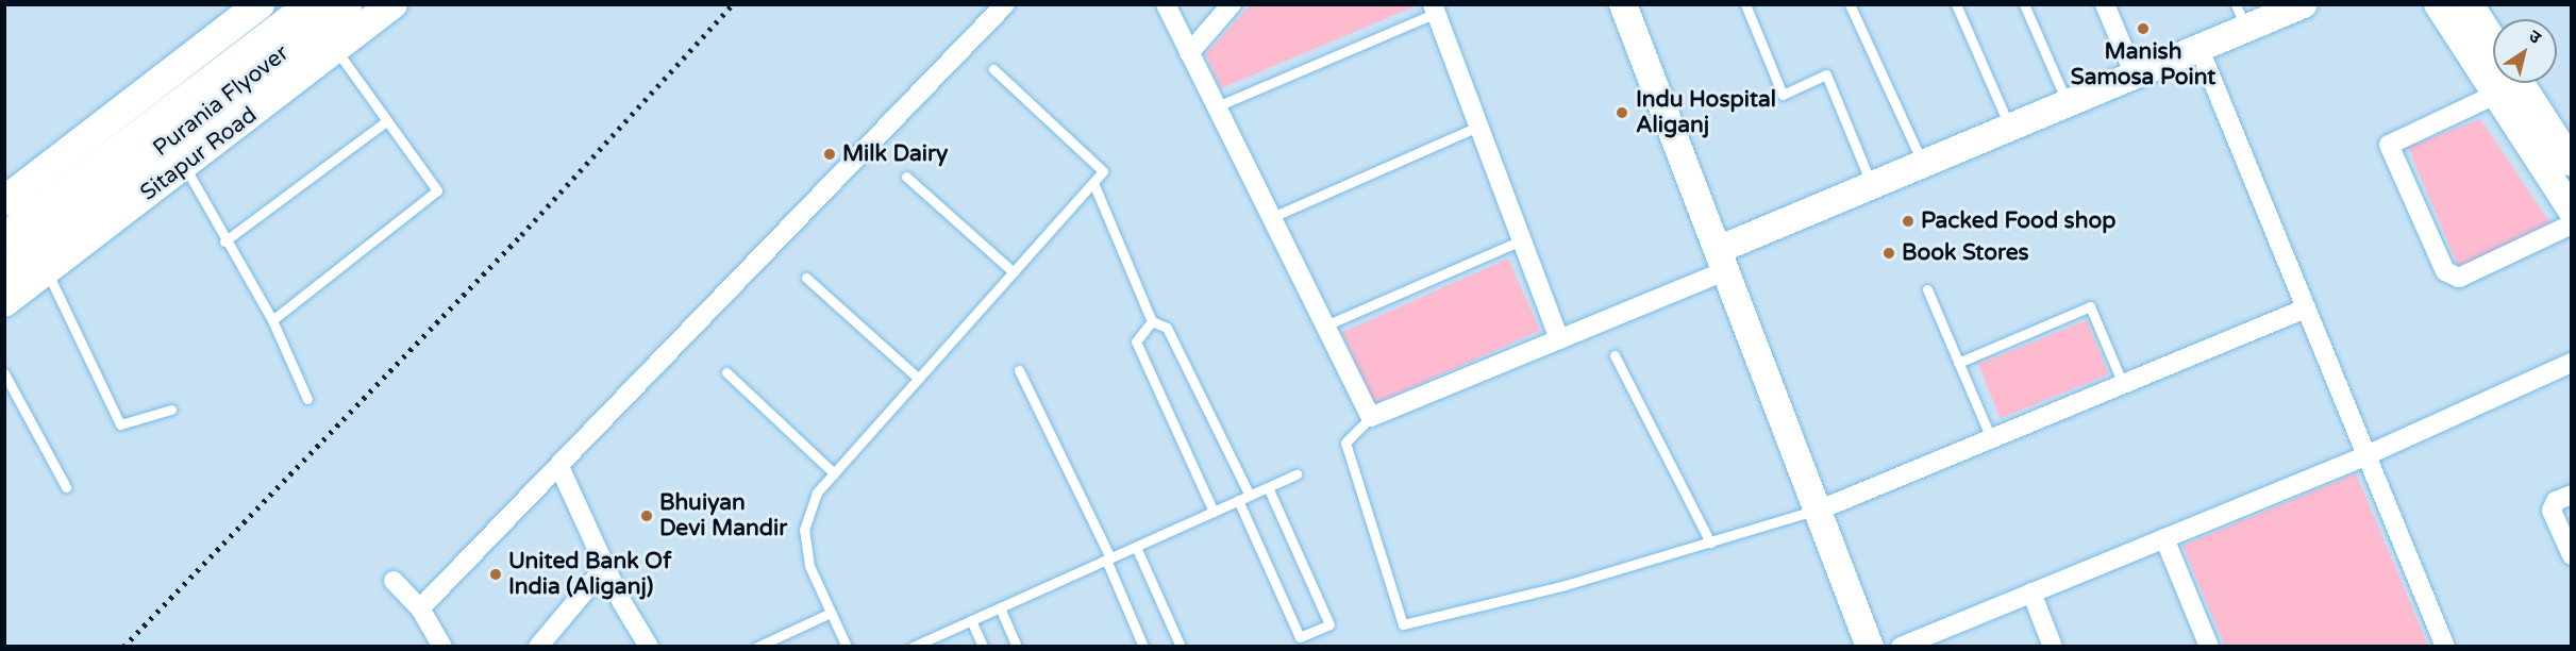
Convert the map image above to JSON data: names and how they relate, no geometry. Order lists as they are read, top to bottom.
{
  "streets": {
    "main road": ["Sitapur Road"],
    "street": ["Purania Flyover"]
  },
  "places": [
    "Manish Samosa Point",
    "Indu Hospital Aliganj",
    "Milk Dairy",
    "Packed Food shop",
    "Book Stores",
    "Bhuiyan Devi Mandir",
    "United Bank Of India (Aliganj)"
  ],
  "north": "top right"
}
